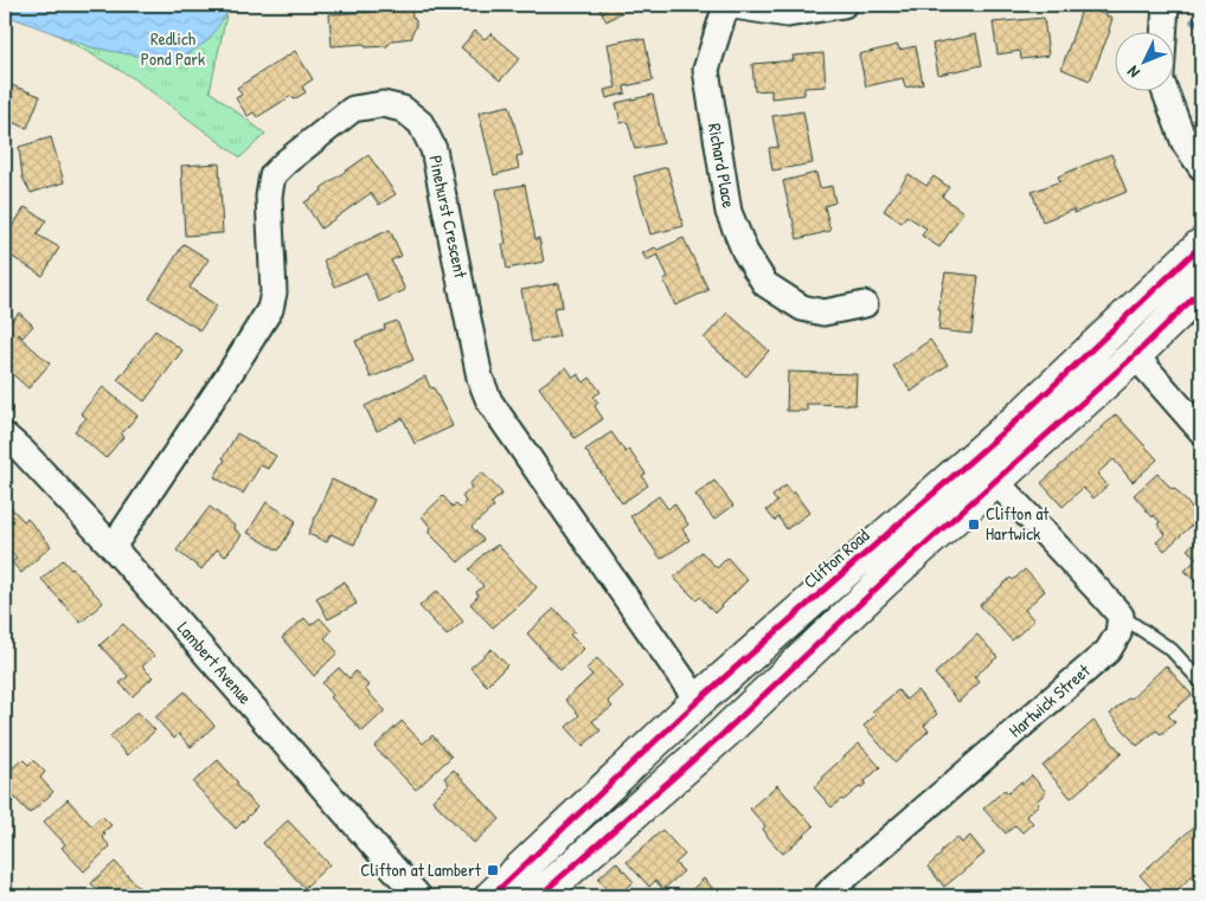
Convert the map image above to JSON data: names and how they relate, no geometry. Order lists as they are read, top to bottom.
{
  "streets": {
    "main road": ["Clifton Road"],
    "street": [
      "Richard Place",
      "Pinehurst Crescent",
      "Lambert Avenue",
      "Hartwick Street"
    ]
  },
  "crossings": [
    ["Pinehurst Crescent", "Clifton Road"],
    ["Pinehurst Crescent", "Lambert Avenue"]
  ],
  "parks": ["Redlich Pond Park"],
  "places": {
    "transit": ["Clifton at Hartwick", "Clifton at Lambert"]
  },
  "north": "bottom left"
}
